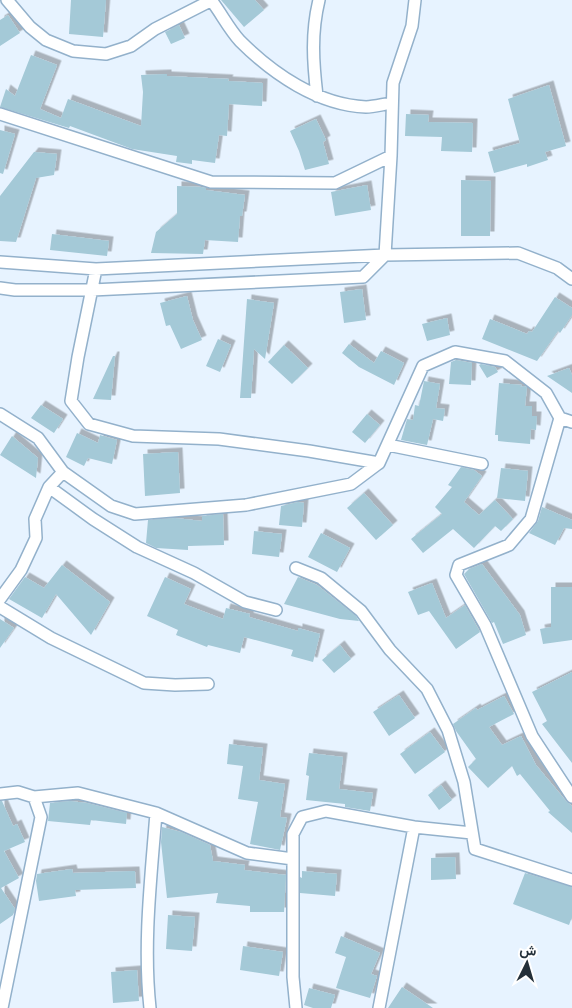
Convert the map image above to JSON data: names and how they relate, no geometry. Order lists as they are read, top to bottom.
{
  "north": "top"
}
